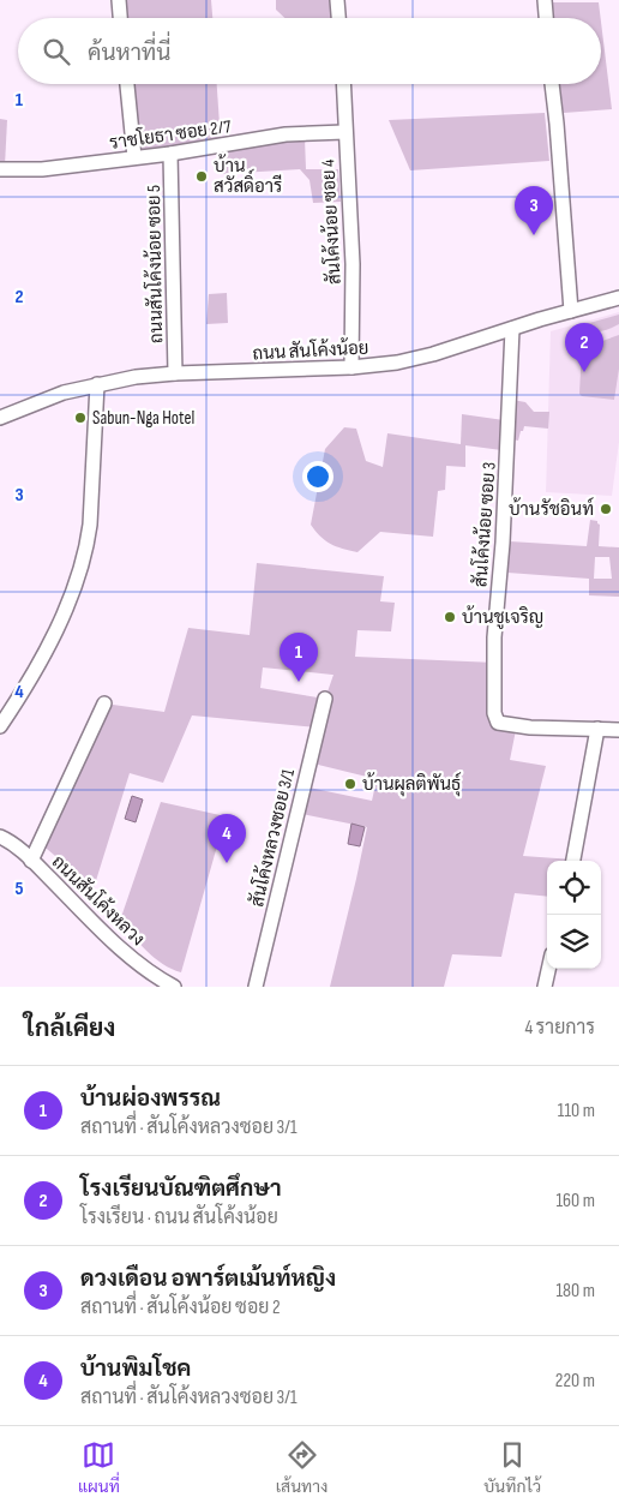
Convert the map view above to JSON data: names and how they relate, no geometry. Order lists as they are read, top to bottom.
{
  "streets": {
    "street": [
      "ราชโยธา ซอย 2/7",
      "สันโค้งน้อย ซอย 4",
      "ถนนสันโค้งน้อย ซอย 5",
      "ถนน สันโค้งน้อย",
      "สันโค้งน้อย ซอย 3",
      "สันโค้งหลวงซอย 3/1",
      "ถนนสันโค้งหลวง"
    ]
  },
  "crossings": [
    ["ราชโยธา ซอย 2/7", "สันโค้งน้อย ซอย 4"],
    ["ราชโยธา ซอย 2/7", "ถนนสันโค้งน้อย ซอย 5"],
    ["สันโค้งน้อย ซอย 4", "ถนน สันโค้งน้อย"],
    ["ถนนสันโค้งน้อย ซอย 5", "ถนน สันโค้งน้อย"],
    ["ถนน สันโค้งน้อย", "สันโค้งน้อย ซอย 3"]
  ],
  "places": [
    "บ้าน สวัสดิ์อารี",
    "Sabun-Nga Hotel",
    "บ้านรัชอินท์",
    "บ้านชูเจริญ",
    "บ้านผุลติพันธ์ุ"
  ],
  "page": {
    "search": "ค้นหาที่นี่",
    "pins": [
      "3",
      "2",
      "1",
      "4"
    ],
    "heading": ["ใกล้เคียง", "4 รายการ"],
    "list": [
      {
        "mark": "1",
        "name": "บ้านผ่องพรรณ",
        "note": "สถานที่ · สันโค้งหลวงซอย 3/1",
        "value": "110 m"
      },
      {
        "mark": "2",
        "name": "โรงเรียนบัณฑิตศึกษา",
        "note": "โรงเรียน · ถนน สันโค้งน้อย",
        "value": "160 m"
      },
      {
        "mark": "3",
        "name": "ดวงเดือน อพาร์ตเม้นท์หญิง",
        "note": "สถานที่ · สันโค้งน้อย ซอย 2",
        "value": "180 m"
      },
      {
        "mark": "4",
        "name": "บ้านพิมโชค",
        "note": "สถานที่ · สันโค้งหลวงซอย 3/1",
        "value": "220 m"
      }
    ],
    "nav": ["แผนที่", "เส้นทาง", "บันทึกไว้"]
  },
  "grid": {
    "rows": [
      "1",
      "2",
      "3",
      "4",
      "5"
    ]
  }
}
